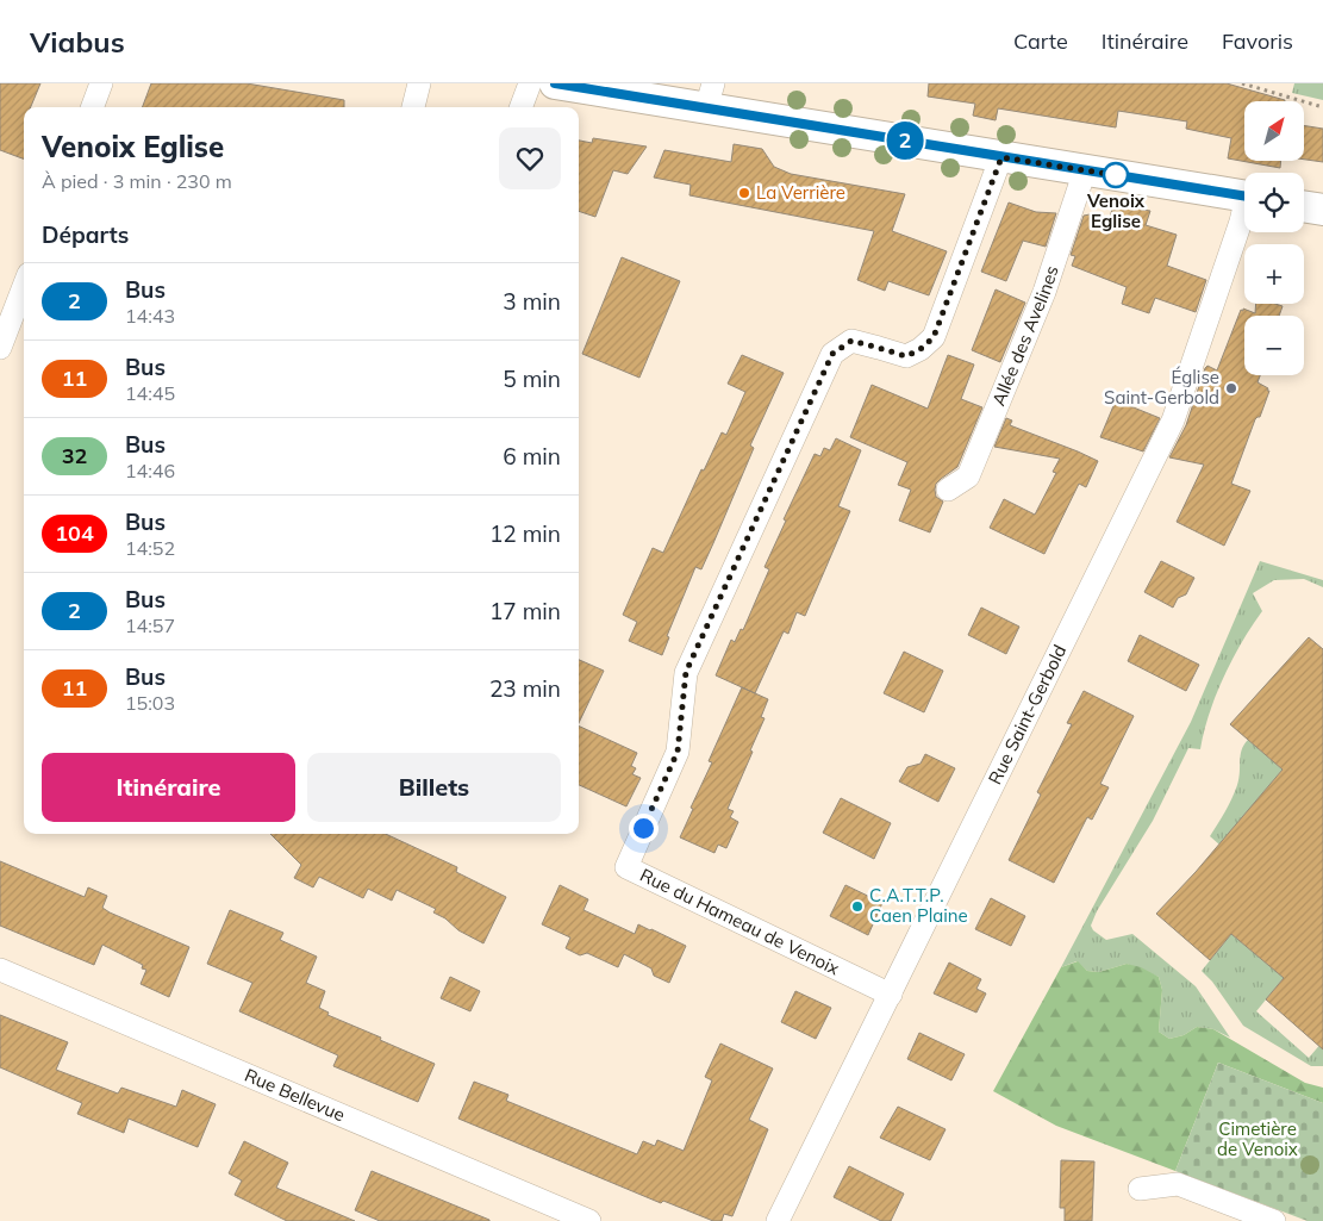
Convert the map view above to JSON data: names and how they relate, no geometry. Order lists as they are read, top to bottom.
{
  "streets": {
    "street": [
      "Allée des Avelines",
      "Rue Saint-Gerbold",
      "Rue du Hameau de Venoix",
      "Rue Bellevue"
    ]
  },
  "crossings": [
    ["Rue Saint-Gerbold", "Rue du Hameau de Venoix"]
  ],
  "parks": ["Cimetière de Venoix"],
  "places": [
    "Venoix Eglise",
    "La Verrière",
    "Église Saint-Gerbold",
    "C.A.T.T.P. Caen Plaine"
  ],
  "lines": ["bus line 2"],
  "north": "top right",
  "page": {
    "header": "Viabus",
    "nav": ["Carte", "Itinéraire", "Favoris"],
    "on_map": "2",
    "map_buttons": ["+", "−"],
    "heading": [
      ["Venoix Eglise", "À pied · 3 min · 230 m"],
      "Départs"
    ],
    "list": [
      {
        "mark": "2",
        "name": "Bus",
        "note": "14:43",
        "value": "3 min"
      },
      {
        "mark": "11",
        "name": "Bus",
        "note": "14:45",
        "value": "5 min"
      },
      {
        "mark": "32",
        "name": "Bus",
        "note": "14:46",
        "value": "6 min"
      },
      {
        "mark": "104",
        "name": "Bus",
        "note": "14:52",
        "value": "12 min"
      },
      {
        "mark": "2",
        "name": "Bus",
        "note": "14:57",
        "value": "17 min"
      },
      {
        "mark": "11",
        "name": "Bus",
        "note": "15:03",
        "value": "23 min"
      }
    ],
    "buttons": ["Itinéraire", "Billets"]
  }
}
